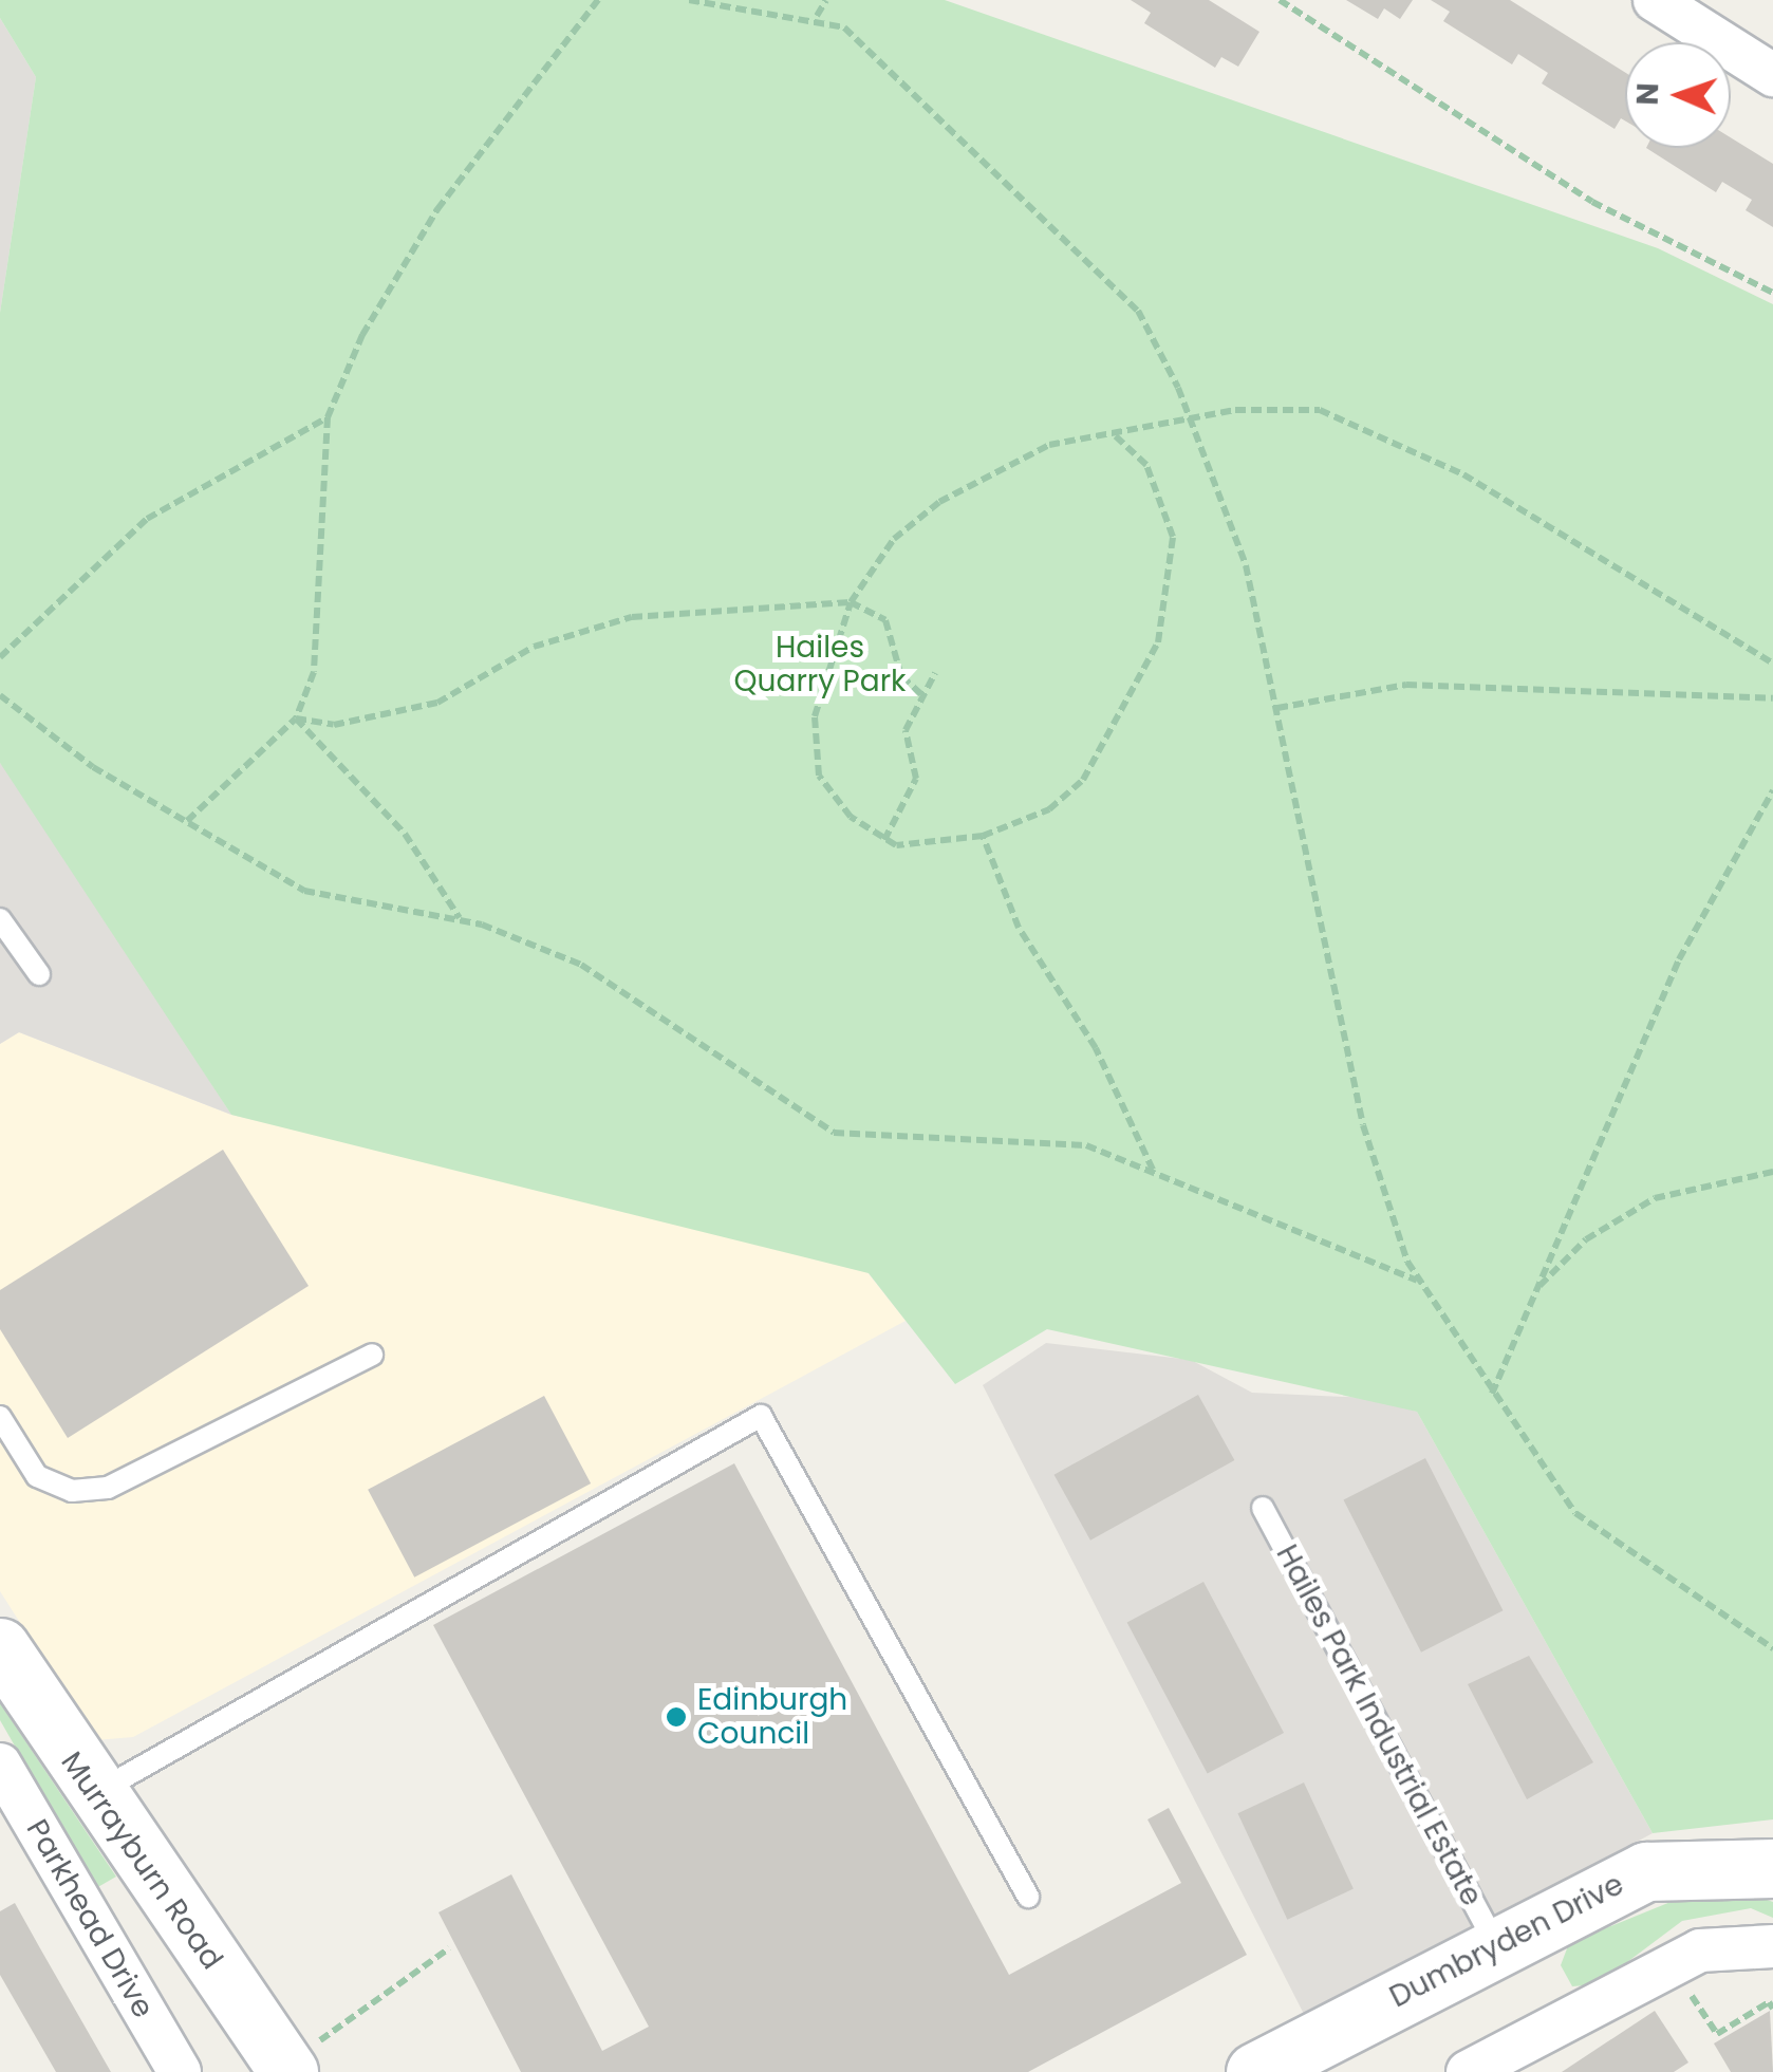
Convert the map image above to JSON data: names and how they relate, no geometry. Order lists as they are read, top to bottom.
{
  "streets": {
    "street": ["Murrayburn Road", "Parkhead Drive", "Dumbryden Drive"],
    "lane": ["Hailes Park Industrial Estate"]
  },
  "crossings": [
    ["Hailes Park Industrial Estate", "Dumbryden Drive"]
  ],
  "parks": ["Hailes Quarry Park"],
  "places": ["Edinburgh Council"],
  "north": "left"
}
